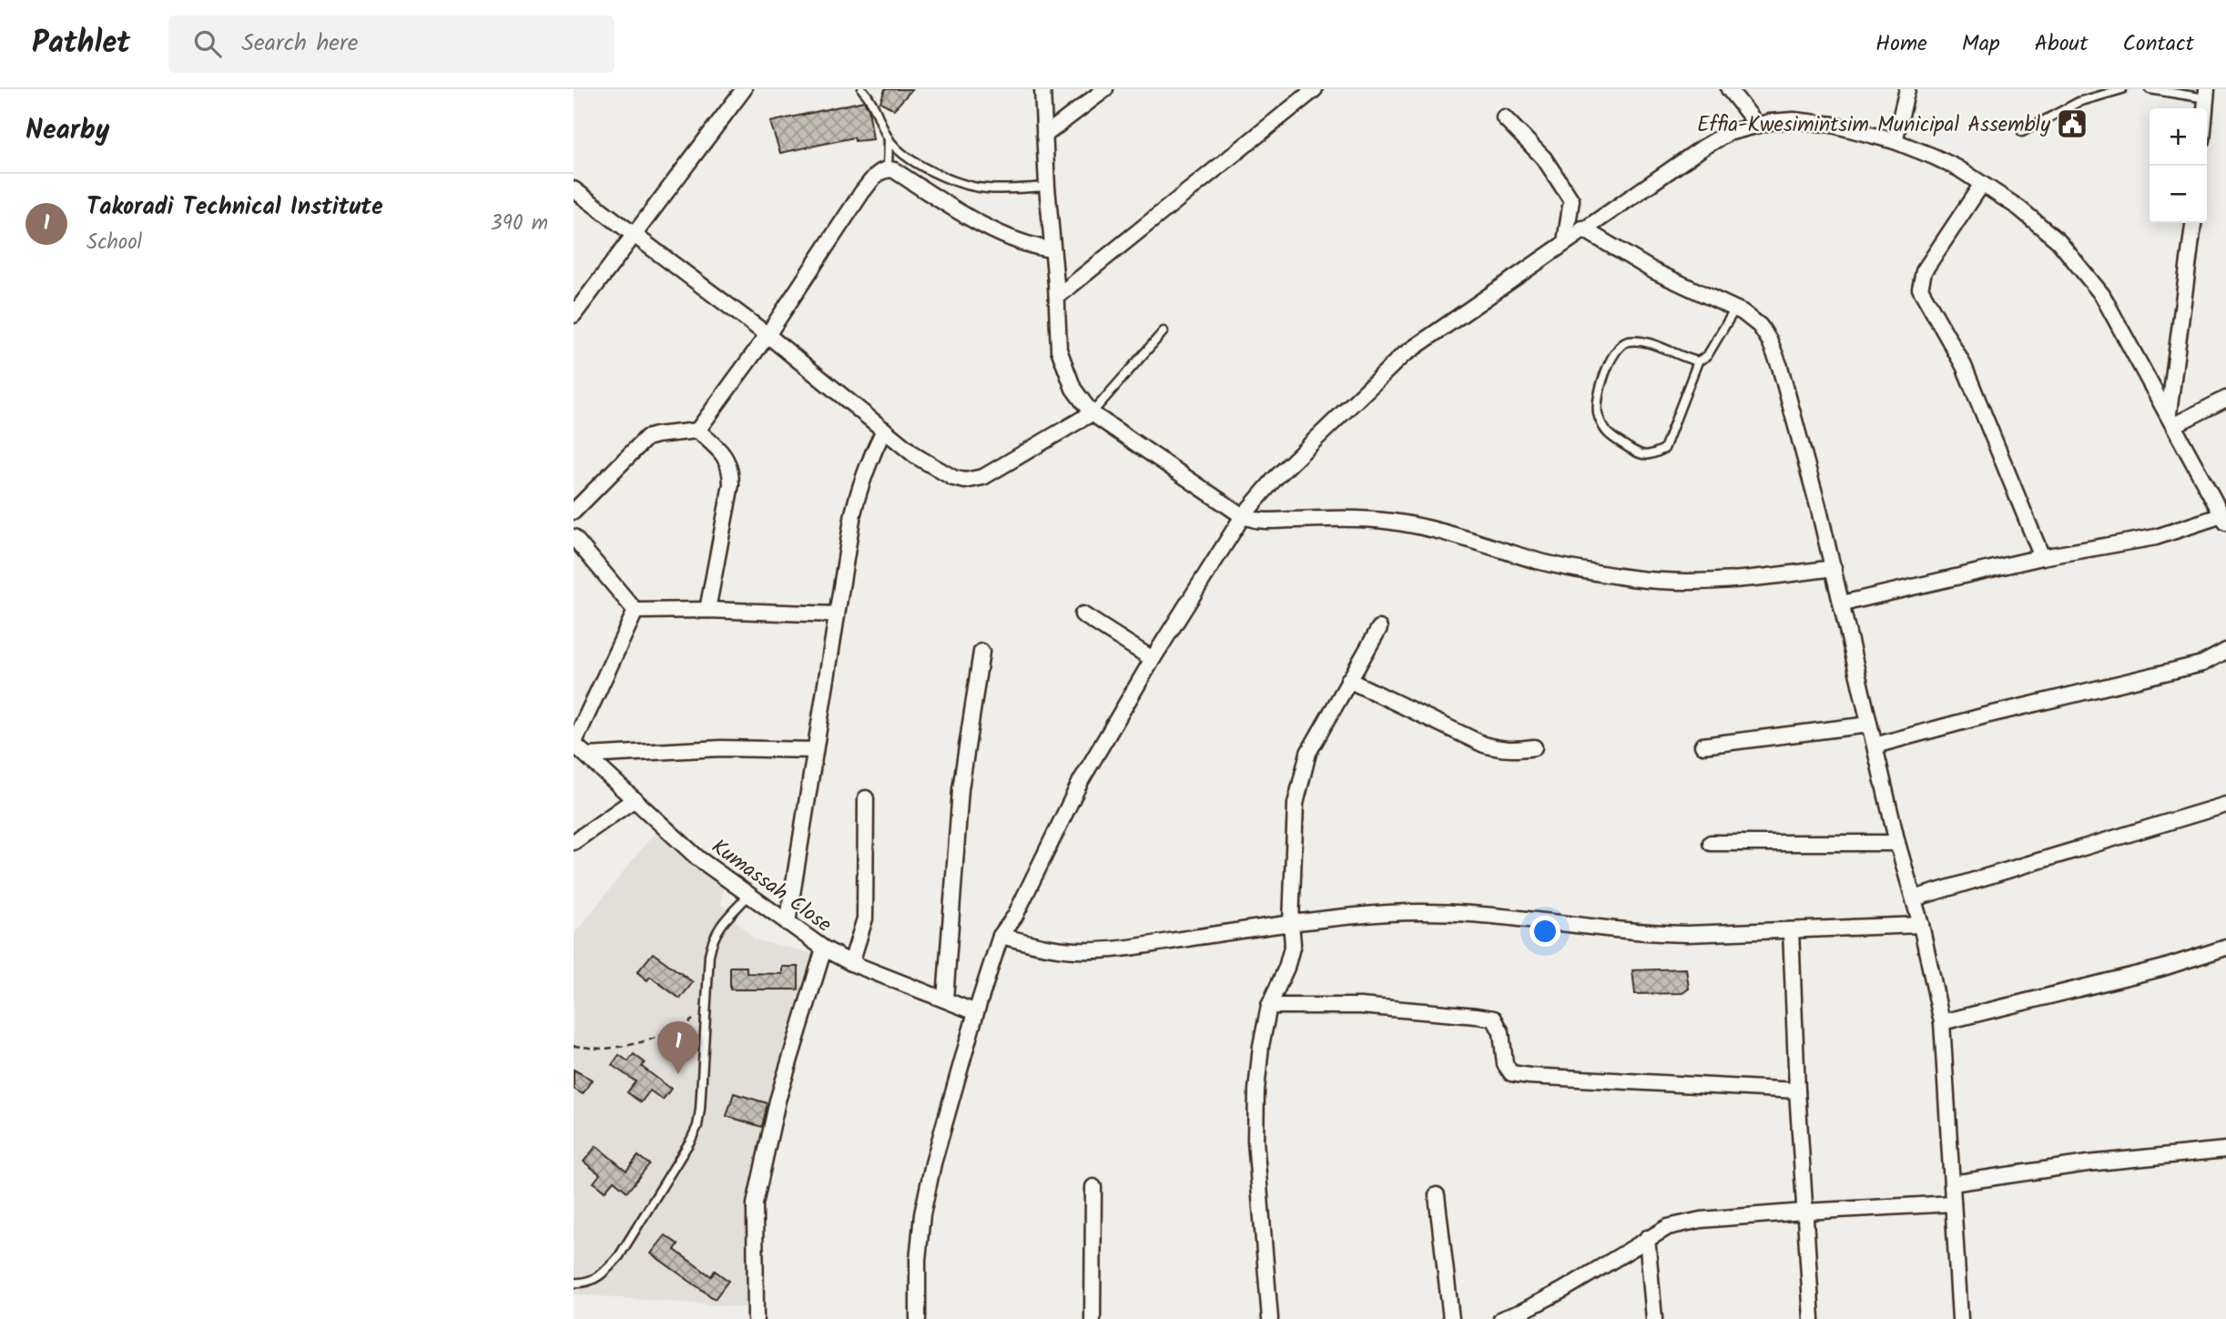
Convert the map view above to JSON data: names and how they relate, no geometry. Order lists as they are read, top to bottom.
{
  "streets": {
    "street": ["Kumassah Close"]
  },
  "places": {
    "public building": ["Effia-Kwesimintsim Municipal Assembly"]
  },
  "page": {
    "header": "Pathlet",
    "search": "Search here",
    "nav": [
      "Home",
      "Map",
      "About",
      "Contact"
    ],
    "heading": "Nearby",
    "map_buttons": ["+", "−"],
    "list": [
      {
        "mark": "1",
        "name": "Takoradi Technical Institute",
        "note": "School",
        "value": "390 m"
      }
    ],
    "pins": "1"
  }
}
